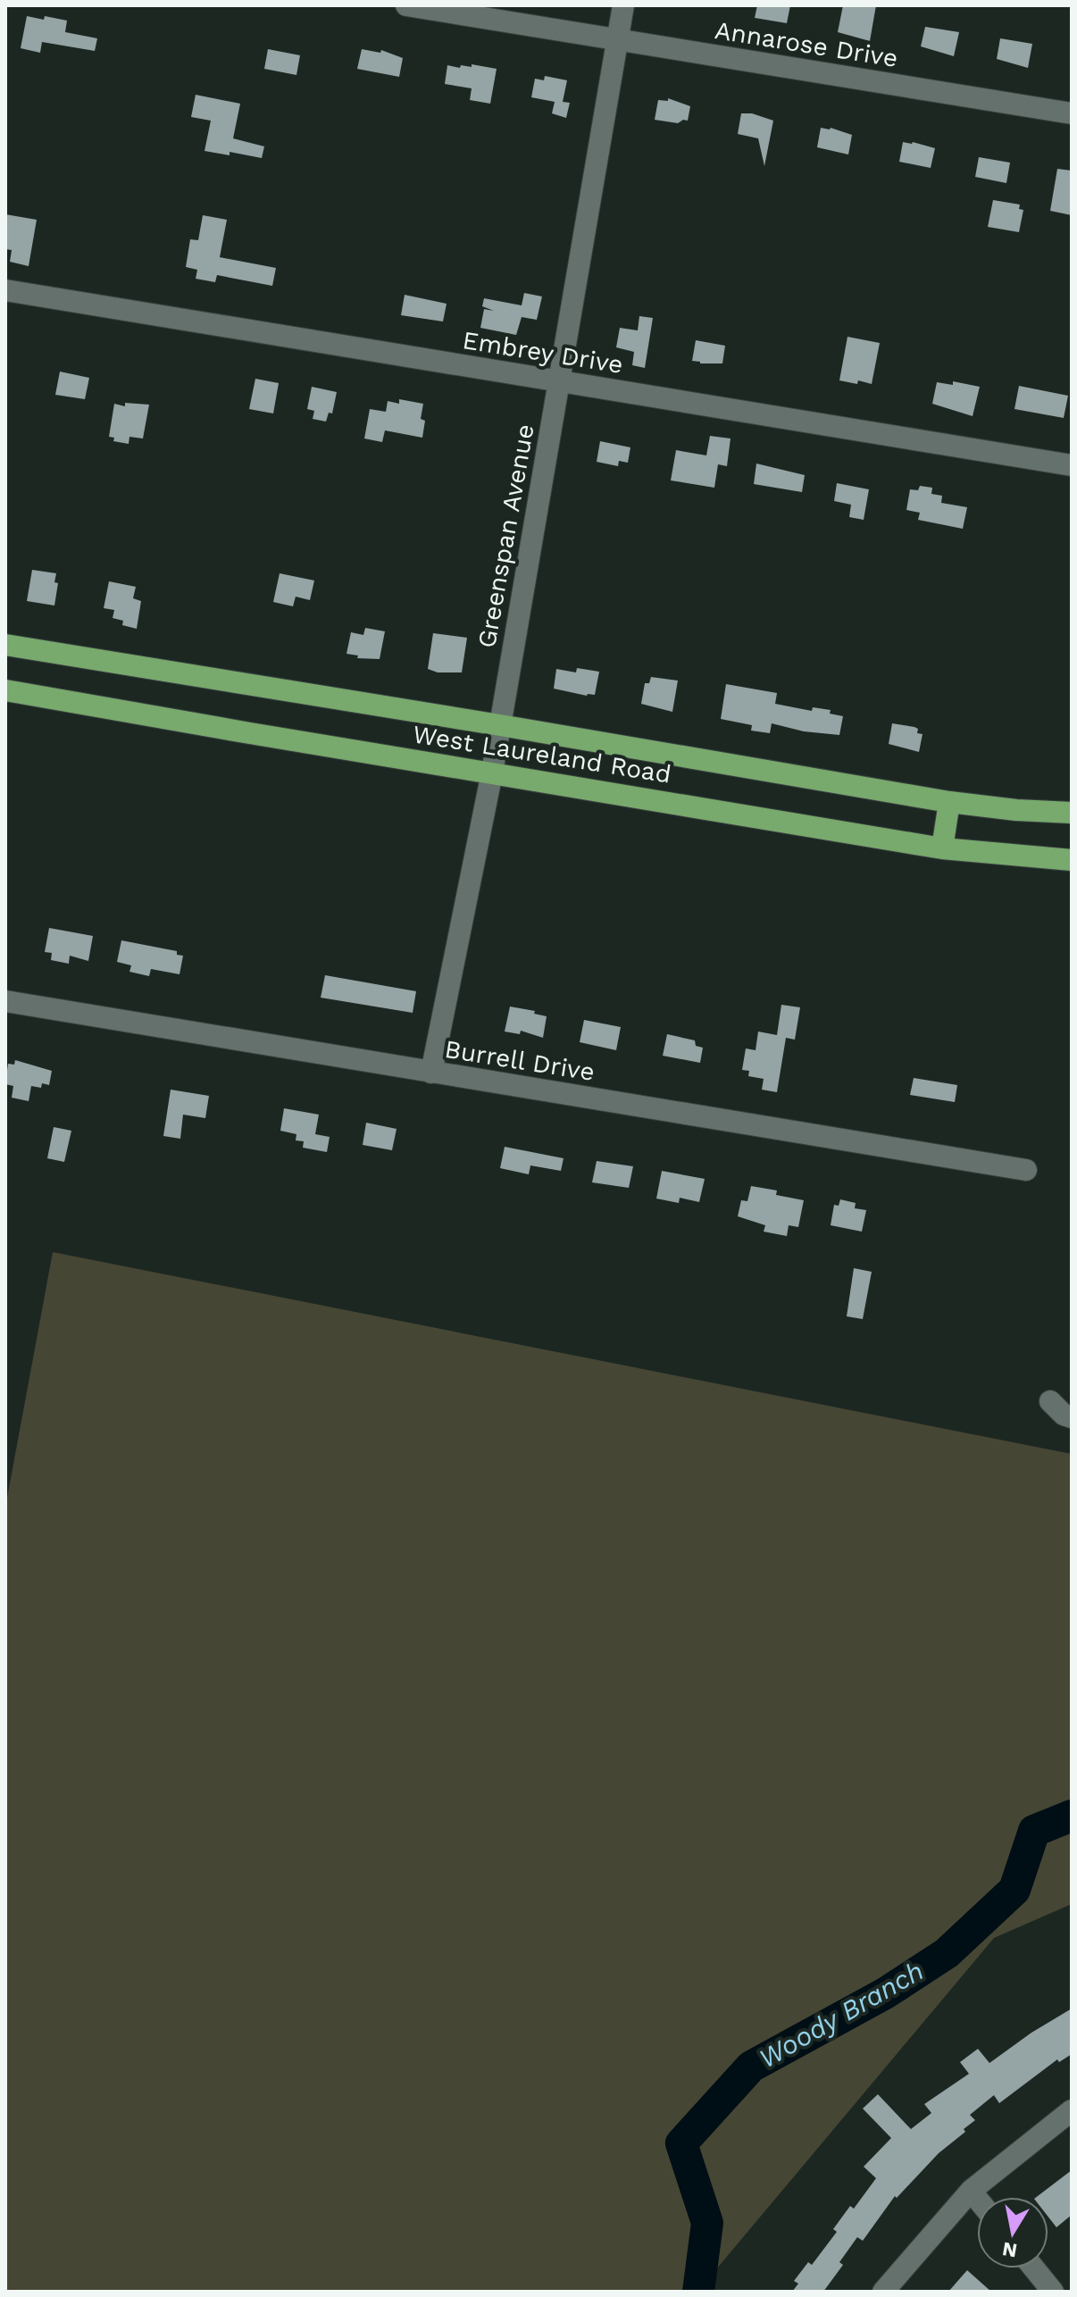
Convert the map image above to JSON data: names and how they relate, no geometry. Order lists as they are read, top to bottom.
{
  "streets": {
    "main road": ["West Laureland Road"],
    "street": [
      "Annarose Drive",
      "Embrey Drive",
      "Greenspan Avenue",
      "Burrell Drive"
    ]
  },
  "crossings": [
    ["Annarose Drive", "Greenspan Avenue"],
    ["Embrey Drive", "Greenspan Avenue"],
    ["Greenspan Avenue", "West Laureland Road"],
    ["Greenspan Avenue", "Burrell Drive"]
  ],
  "water": ["Woody Branch"],
  "north": "bottom"
}
